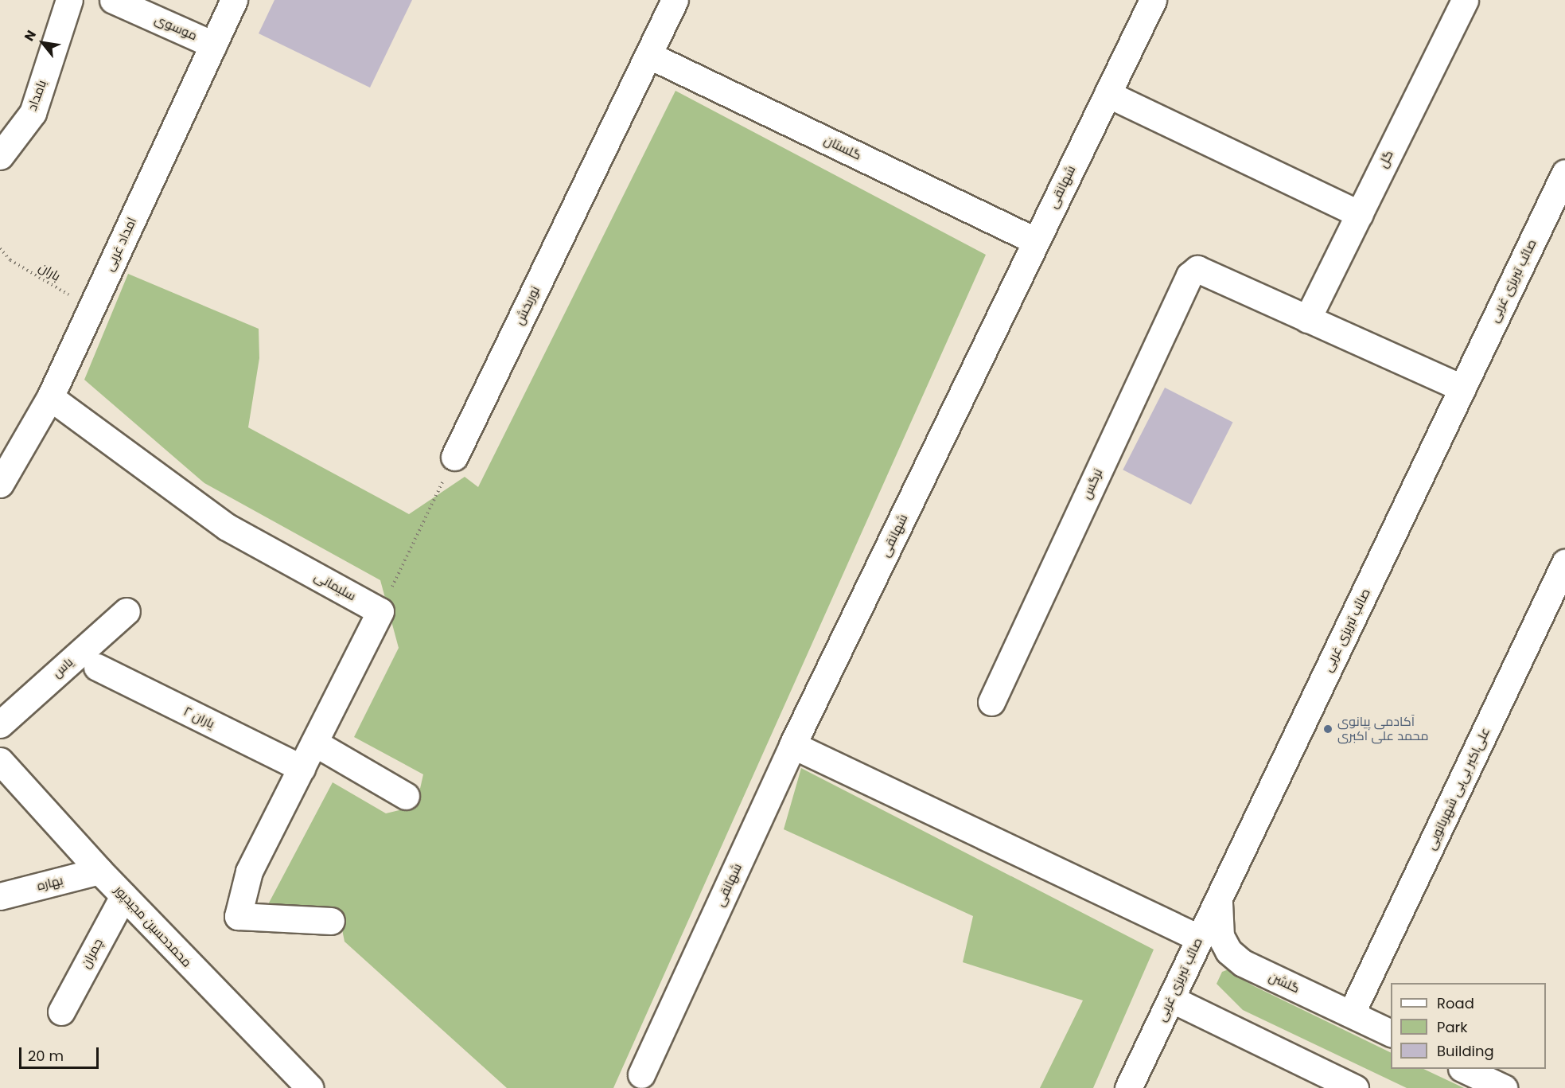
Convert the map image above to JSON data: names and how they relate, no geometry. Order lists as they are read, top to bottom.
{
  "streets": {
    "street": [
      "موسوی",
      "بامداد",
      "گلستان",
      "گل",
      "شهانقی",
      "امداد غربی",
      "صائب تبریزی غربی",
      "نوربخش",
      "نرگس",
      "سلیمانی",
      "یاس",
      "یاران ٢",
      "علی‌اکبر بی‌بی شهربانویی",
      "بهاره",
      "محمدحسین مجیدپور",
      "چمران",
      "گلشن"
    ],
    "path": ["باران"]
  },
  "crossings": [
    ["موسوی", "امداد غربی"],
    ["گلستان", "شهانقی"],
    ["گلستان", "نوربخش"],
    ["گل", "نرگس"],
    ["امداد غربی", "باران"],
    ["امداد غربی", "سلیمانی"],
    ["صائب تبریزی غربی", "گلشن"],
    ["علی‌اکبر بی‌بی شهربانویی", "گلشن"],
    ["بهاره", "محمدحسین مجیدپور"],
    ["محمدحسین مجیدپور", "چمران"]
  ],
  "places": ["آکادمی پیانوی محمد علی‌ اکبری"],
  "legend": ["Road", "Park", "Building"],
  "scale_bar": "20 m",
  "north": "top left"
}
